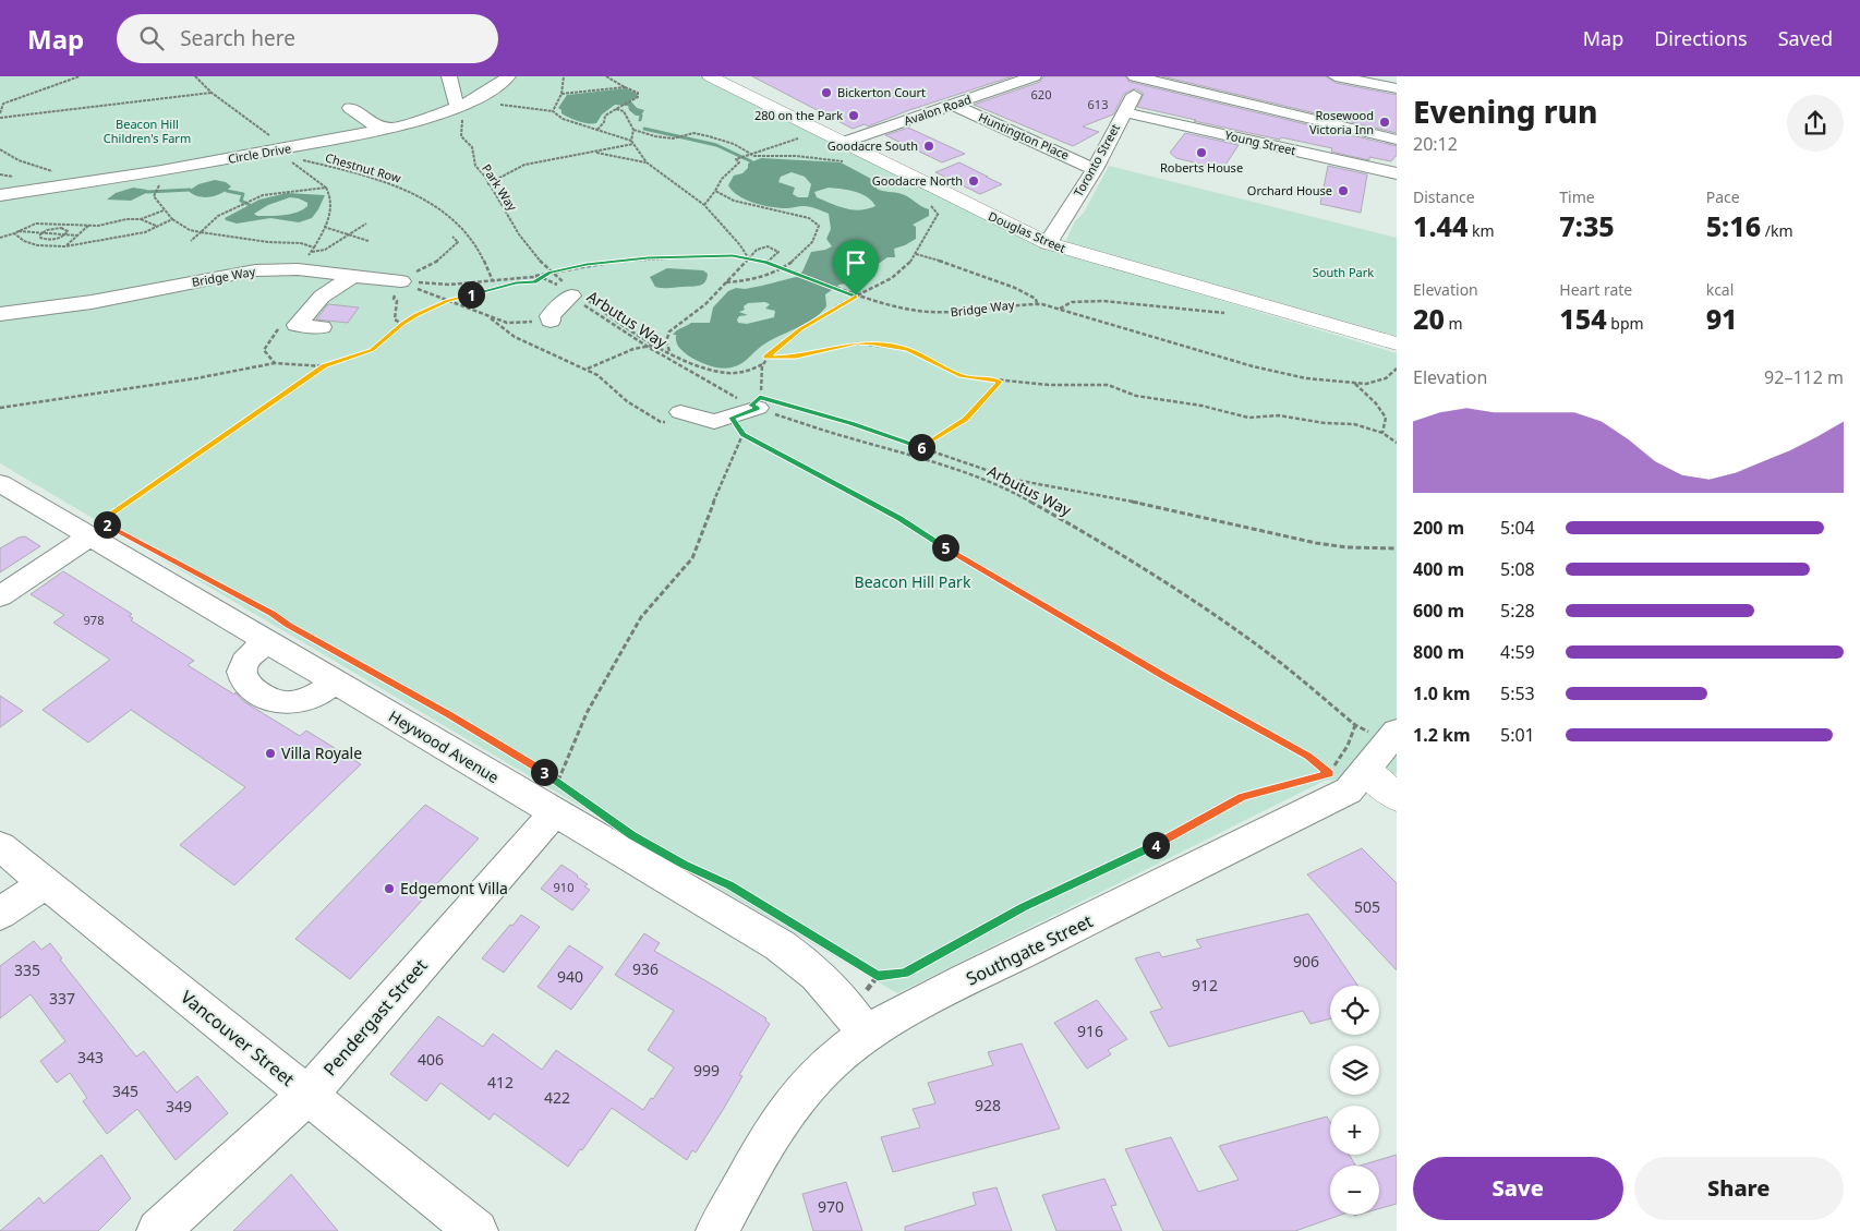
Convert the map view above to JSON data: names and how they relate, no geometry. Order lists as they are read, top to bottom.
{
  "streets": {
    "main road": ["Douglas Street"],
    "street": [
      "Avalon Road",
      "Huntington Place",
      "Young Street",
      "Circle Drive",
      "Toronto Street",
      "Bridge Way",
      "Heywood Avenue",
      "Southgate Street",
      "Pendergast Street",
      "Vancouver Street"
    ],
    "path": ["Chestnut Row", "Park Way", "Arbutus Way"]
  },
  "crossings": [
    ["Avalon Road", "Huntington Place"],
    ["Avalon Road", "Douglas Street"],
    ["Huntington Place", "Toronto Street"],
    ["Young Street", "Toronto Street"],
    ["Circle Drive", "Chestnut Row"],
    ["Circle Drive", "Park Way"],
    ["Toronto Street", "Douglas Street"],
    ["Chestnut Row", "Arbutus Way"],
    ["Park Way", "Bridge Way"],
    ["Park Way", "Arbutus Way"],
    ["Bridge Way", "Arbutus Way"],
    ["Arbutus Way", "Southgate Street"],
    ["Heywood Avenue", "Southgate Street"],
    ["Heywood Avenue", "Pendergast Street"],
    ["Pendergast Street", "Vancouver Street"]
  ],
  "parks": ["Beacon Hill Children's Farm", "South Park", "Beacon Hill Park"],
  "places": [
    "Bickerton Court",
    "280 on the Park",
    "Rosewood Victoria Inn",
    "Goodacre South",
    "Roberts House",
    "Goodacre North",
    "Orchard House",
    "Villa Royale",
    "Edgemont Villa"
  ],
  "house_numbers": [
    "620",
    "613",
    "978",
    "910",
    "505",
    "906",
    "936",
    "335",
    "940",
    "912",
    "337",
    "916",
    "343",
    "406",
    "999",
    "412",
    "345",
    "422",
    "928",
    "349",
    "970"
  ],
  "page": {
    "header": "Map",
    "search": "Search here",
    "nav": ["Map", "Directions", "Saved"],
    "heading": ["Evening run", "20:12"],
    "stats": [
      ["Distance", "1.44 km"],
      ["Time", "7:35"],
      ["Pace", "5:16 /km"],
      ["Elevation", "20 m"],
      ["Heart rate", "154 bpm"],
      ["kcal", "91"]
    ],
    "pins": [
      "1",
      "6",
      "2",
      "5",
      "3",
      "4"
    ],
    "chart": ["Elevation", "92–112 m"],
    "list": [
      {
        "name": "200 m",
        "note": "5:04"
      },
      {
        "name": "400 m",
        "note": "5:08"
      },
      {
        "name": "600 m",
        "note": "5:28"
      },
      {
        "name": "800 m",
        "note": "4:59"
      },
      {
        "name": "1.0 km",
        "note": "5:53"
      },
      {
        "name": "1.2 km",
        "note": "5:01"
      }
    ],
    "map_buttons": ["+", "−"],
    "buttons": ["Save", "Share"]
  }
}
